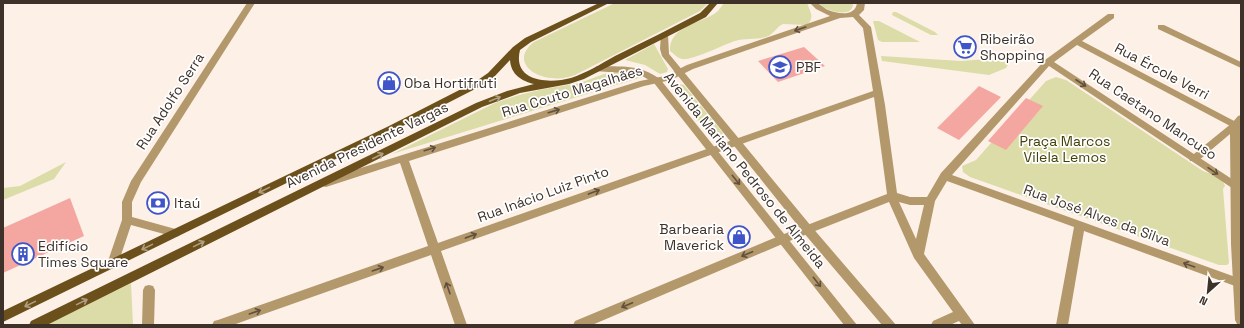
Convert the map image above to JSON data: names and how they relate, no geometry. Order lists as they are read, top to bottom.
{
  "streets": {
    "main road": ["Avenida Presidente Vargas"],
    "street": [
      "Rua Ércole Verri",
      "Rua Couto Magalhães",
      "Rua Adolfo Serra",
      "Rua Caetano Mancuso",
      "Avenida Mariano Pedroso de Almeida",
      "Rua Inácio Luiz Pinto",
      "Rua José Alves da Silva"
    ]
  },
  "crossings": [
    ["Rua Couto Magalhães", "Avenida Presidente Vargas"],
    ["Rua Couto Magalhães", "Avenida Mariano Pedroso de Almeida"],
    ["Rua Adolfo Serra", "Avenida Presidente Vargas"],
    ["Avenida Presidente Vargas", "Avenida Mariano Pedroso de Almeida"],
    ["Avenida Mariano Pedroso de Almeida", "Rua Inácio Luiz Pinto"]
  ],
  "one_way": ["Rua Caetano Mancuso", "Rua Inácio Luiz Pinto", "Rua José Alves da Silva"],
  "parks": ["Praça Marcos Vilela Lemos"],
  "places": {
    "supermarket": ["Ribeirão Shopping"],
    "school or university": ["PBF"],
    "shop": ["Oba Hortifruti", "Barbearia Maverick"],
    "bank": ["Itaú"],
    "building": ["Edifício Times Square"]
  },
  "north": "bottom left"
}
